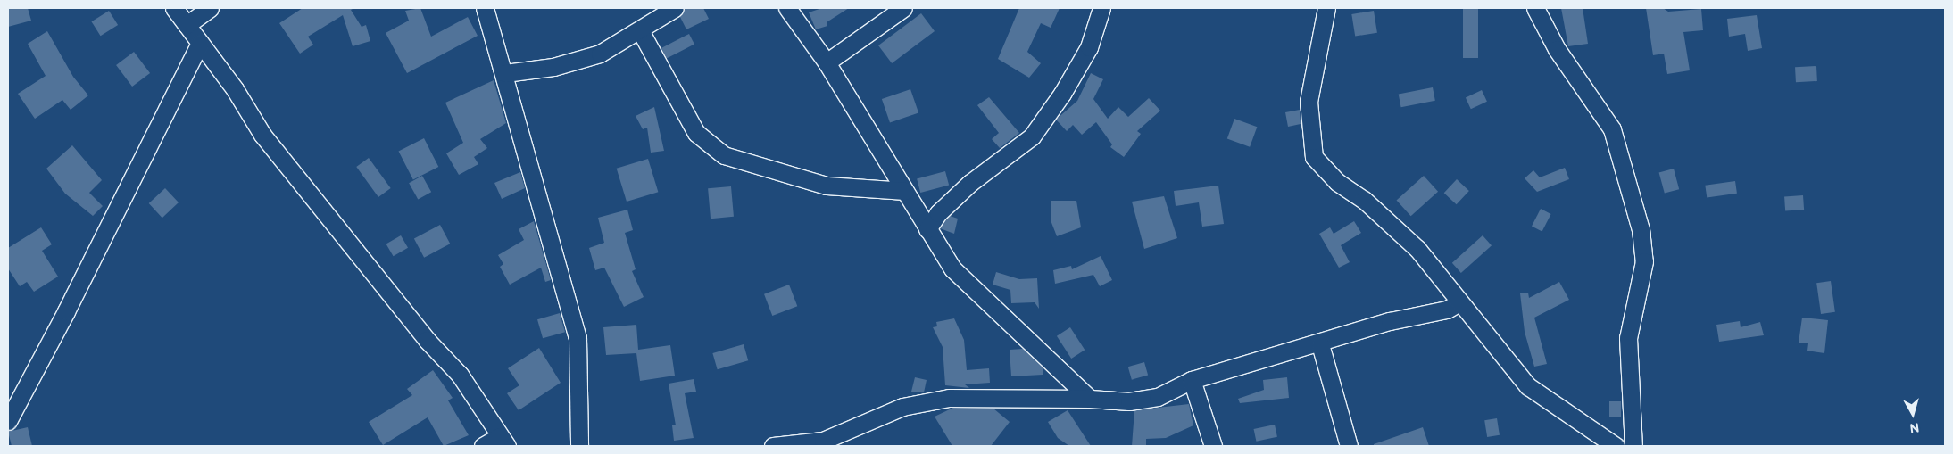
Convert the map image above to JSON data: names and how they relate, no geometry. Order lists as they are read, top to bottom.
{
  "north": "bottom"
}
